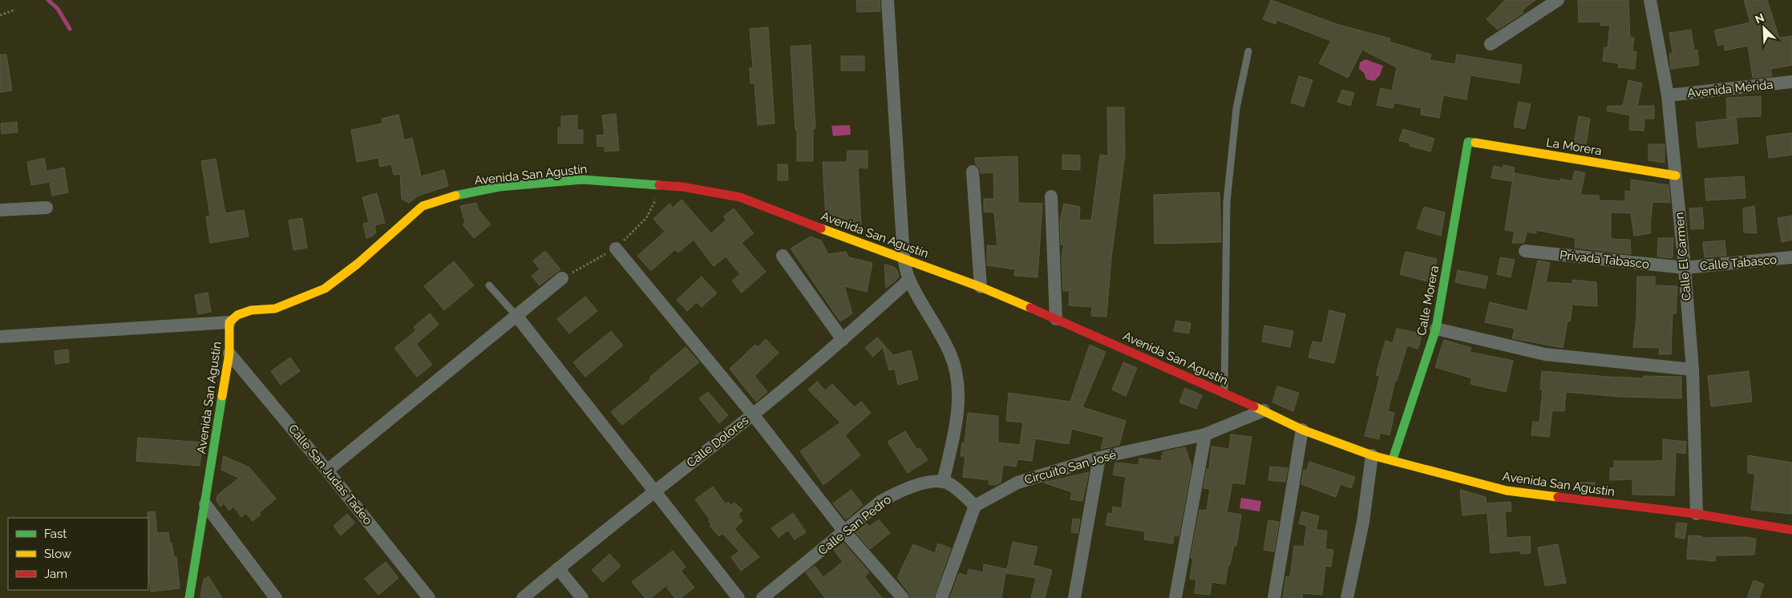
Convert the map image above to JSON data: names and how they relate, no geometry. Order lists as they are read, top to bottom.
{
  "streets": {
    "street": [
      "Avenida Mérida",
      "La Morera",
      "Avenida San Agustín",
      "Calle El Carmen",
      "Privada Tabasco",
      "Calle Tabasco",
      "Calle Morera",
      "Calle Dolores",
      "Circuito San José",
      "Calle San Judas Tadeo",
      "Calle San Pedro"
    ]
  },
  "crossings": [
    ["Avenida Mérida", "Calle El Carmen"],
    ["La Morera", "Calle El Carmen"],
    ["La Morera", "Calle Morera"],
    ["Avenida San Agustín", "Calle El Carmen"],
    ["Avenida San Agustín", "Calle Morera"],
    ["Avenida San Agustín", "Circuito San José"],
    ["Avenida San Agustín", "Calle San Judas Tadeo"],
    ["Calle El Carmen", "Privada Tabasco"],
    ["Calle El Carmen", "Calle Tabasco"],
    ["Privada Tabasco", "Calle Tabasco"]
  ],
  "legend": ["Fast", "Slow", "Jam"],
  "north": "top left"
}
